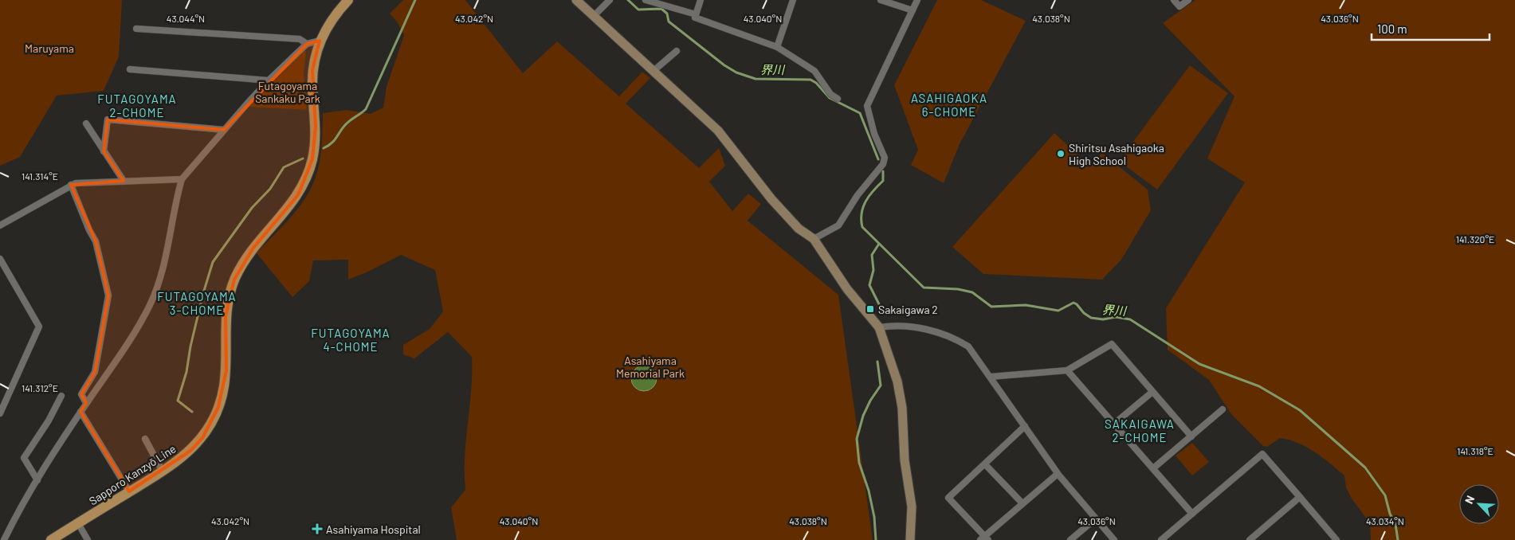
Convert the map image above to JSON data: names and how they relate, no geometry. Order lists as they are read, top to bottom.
{
  "streets": {
    "main road": ["Sapporo Kanzyō Line"]
  },
  "districts": [
    "ASAHIGAOKA 6-CHOME",
    "FUTAGOYAMA 2-CHOME",
    "FUTAGOYAMA 3-CHOME",
    "FUTAGOYAMA 4-CHOME",
    "SAKAIGAWA 2-CHOME"
  ],
  "water": ["界川"],
  "parks": ["Maruyama", "Futagoyama Sankaku Park", "Asahiyama Memorial Park"],
  "places": {
    "other": ["Shiritsu Asahigaoka High School"],
    "transit": ["Sakaigawa 2"],
    "health": ["Asahiyama Hospital"]
  },
  "scale_bar": "100 m",
  "north": "top left",
  "coordinates": [
    "43.044°N",
    "43.042°N",
    "43.040°N",
    "43.038°N",
    "43.036°N",
    "141.314°E",
    "141.320°E",
    "141.312°E",
    "141.318°E",
    "43.034°N"
  ]
}
